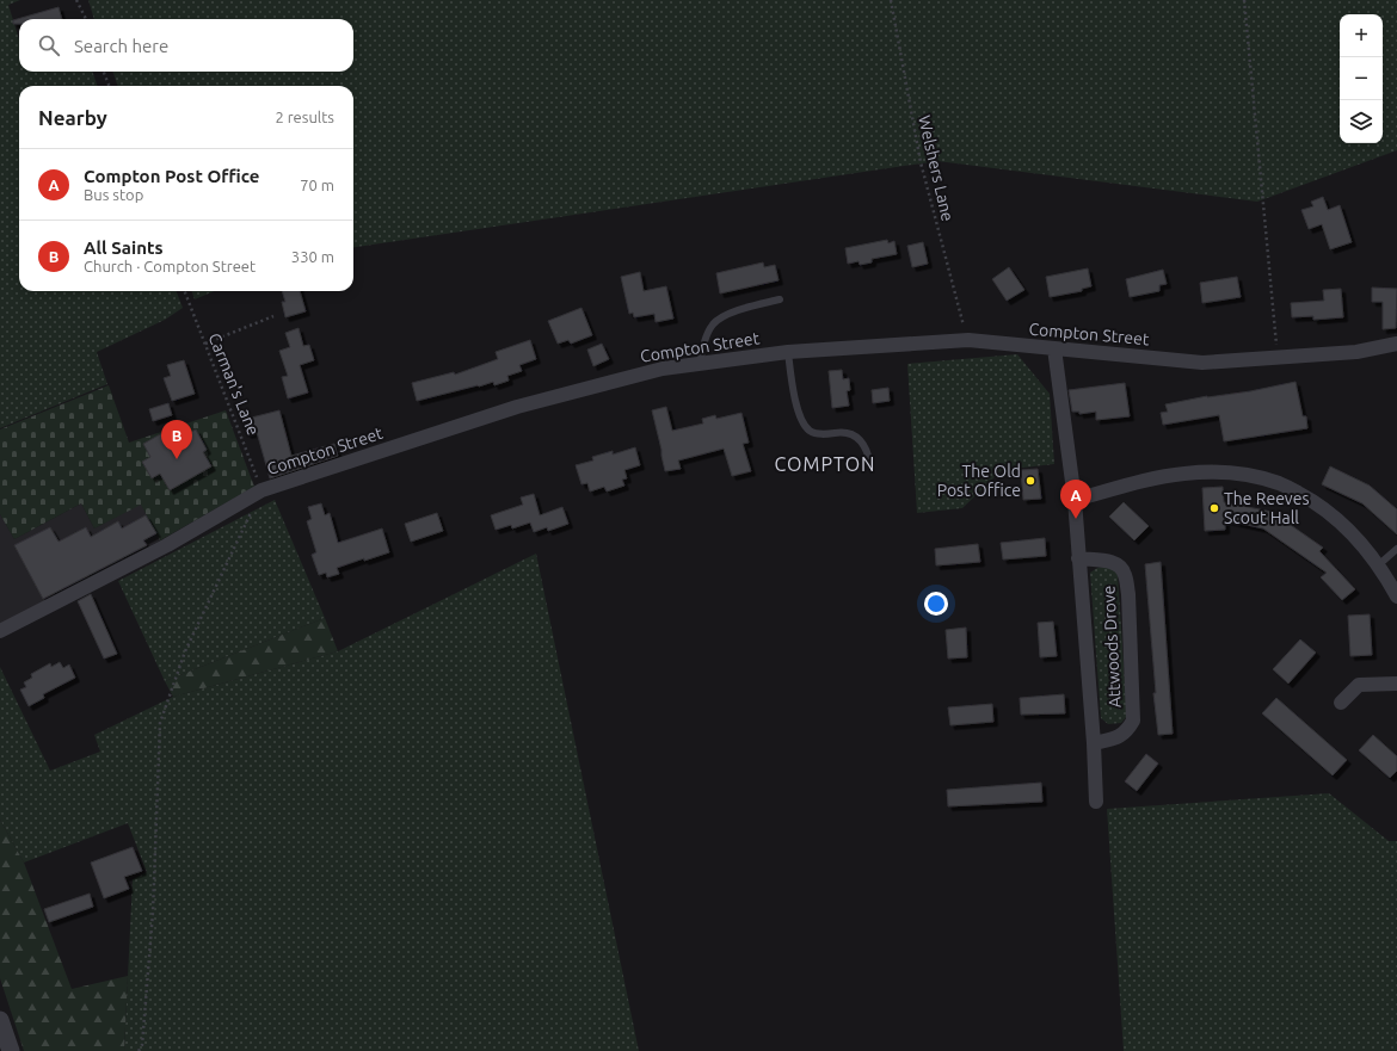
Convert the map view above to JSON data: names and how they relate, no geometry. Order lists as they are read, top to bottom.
{
  "streets": {
    "street": ["Compton Street", "Attwoods Drove"],
    "path": ["Welshers Lane", "Carman's Lane"]
  },
  "crossings": [
    ["Welshers Lane", "Compton Street"],
    ["Compton Street", "Carman's Lane"],
    ["Compton Street", "Attwoods Drove"]
  ],
  "districts": ["COMPTON"],
  "places": ["The Old Post Office", "The Reeves Scout Hall"],
  "page": {
    "map_buttons": ["+", "−"],
    "search": "Search here",
    "heading": ["Nearby", "2 results"],
    "list": [
      {
        "mark": "A",
        "name": "Compton Post Office",
        "note": "Bus stop",
        "value": "70 m"
      },
      {
        "mark": "B",
        "name": "All Saints",
        "note": "Church · Compton Street",
        "value": "330 m"
      }
    ],
    "pins": ["B", "A"]
  }
}
